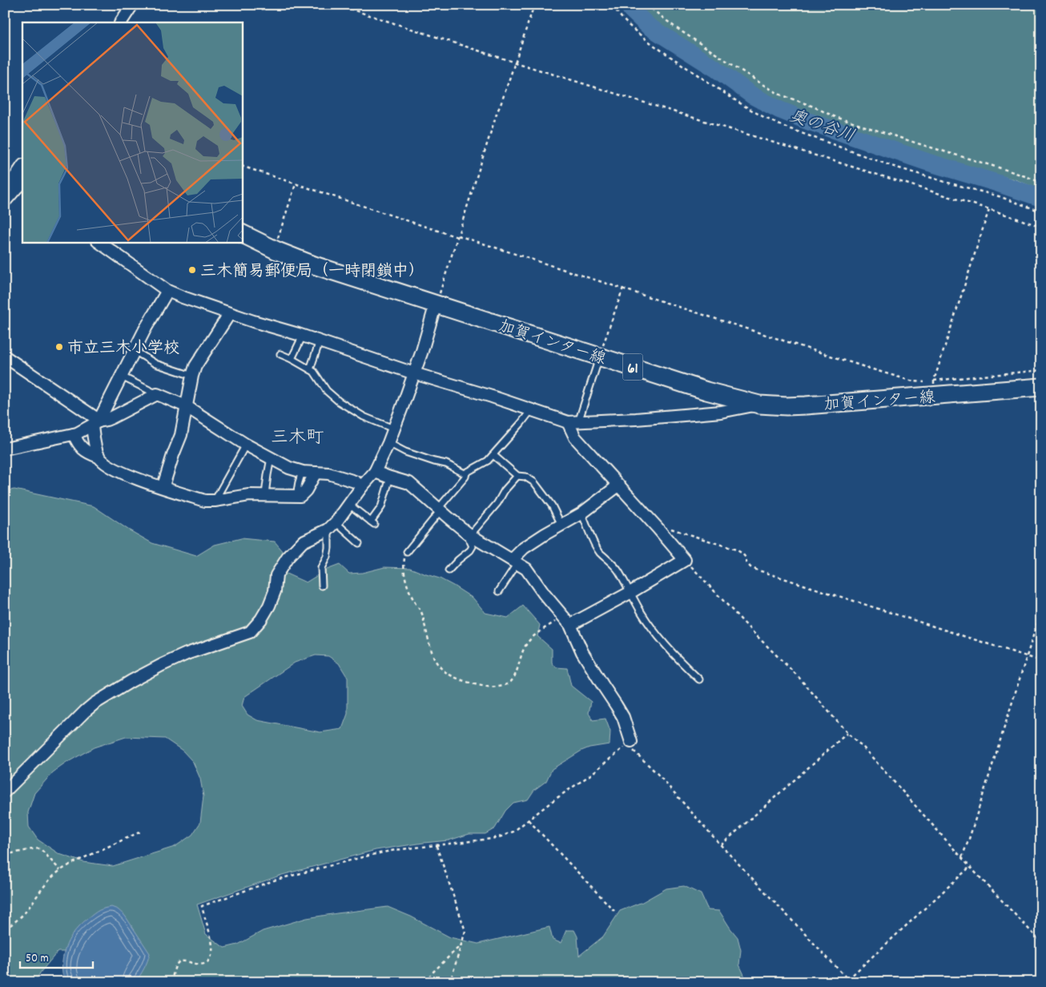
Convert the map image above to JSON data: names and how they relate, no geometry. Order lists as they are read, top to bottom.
{
  "streets": {
    "main road": ["加賀インター線", "61"]
  },
  "districts": ["三木町"],
  "water": ["奥の谷川"],
  "places": ["三木簡易郵便局（一時閉鎖中）", "市立三木小学校"],
  "scale_bar": "50 m"
}
